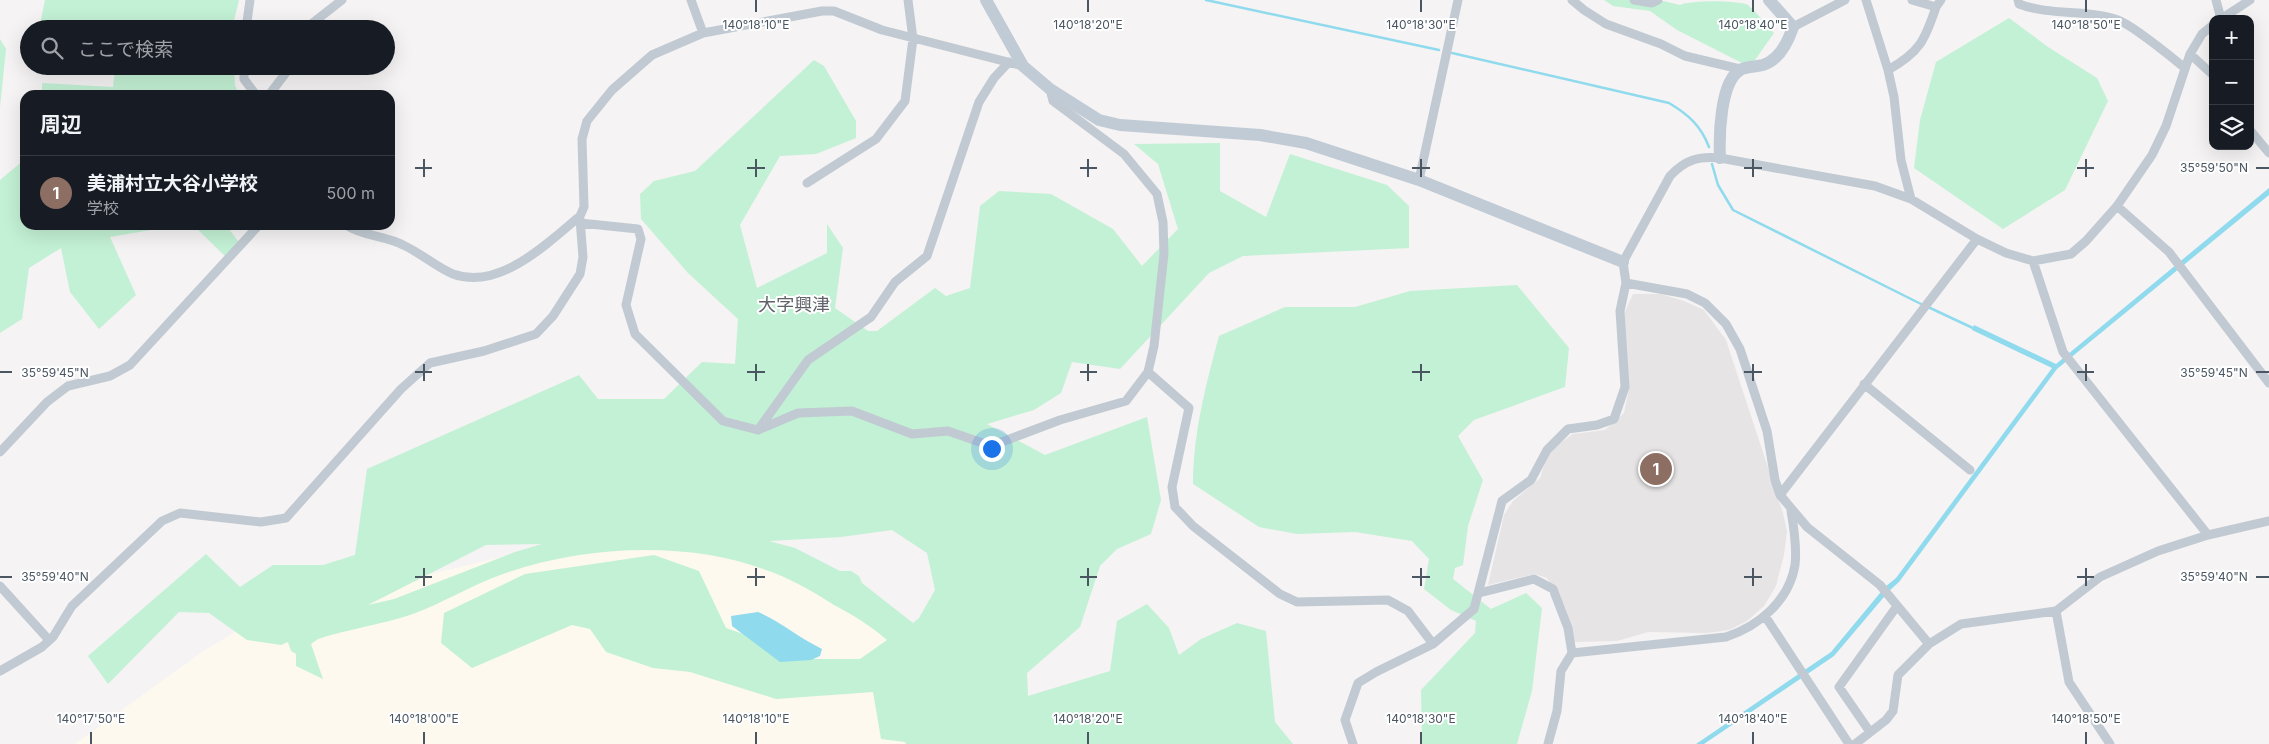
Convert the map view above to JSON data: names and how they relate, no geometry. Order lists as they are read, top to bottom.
{
  "districts": ["大字興津"],
  "page": {
    "map_buttons": ["+", "−"],
    "search": "ここで検索",
    "heading": "周辺",
    "list": [
      {
        "mark": "1",
        "name": "美浦村立大谷小学校",
        "note": "学校",
        "value": "500 m"
      }
    ],
    "pins": "1"
  },
  "coordinates": [
    "140°18'10\"E",
    "140°18'20\"E",
    "140°18'30\"E",
    "140°18'40\"E",
    "140°18'50\"E",
    "35°59'50\"N",
    "35°59'45\"N",
    "35°59'40\"N",
    "140°17'50\"E",
    "140°18'00\"E"
  ]
}
